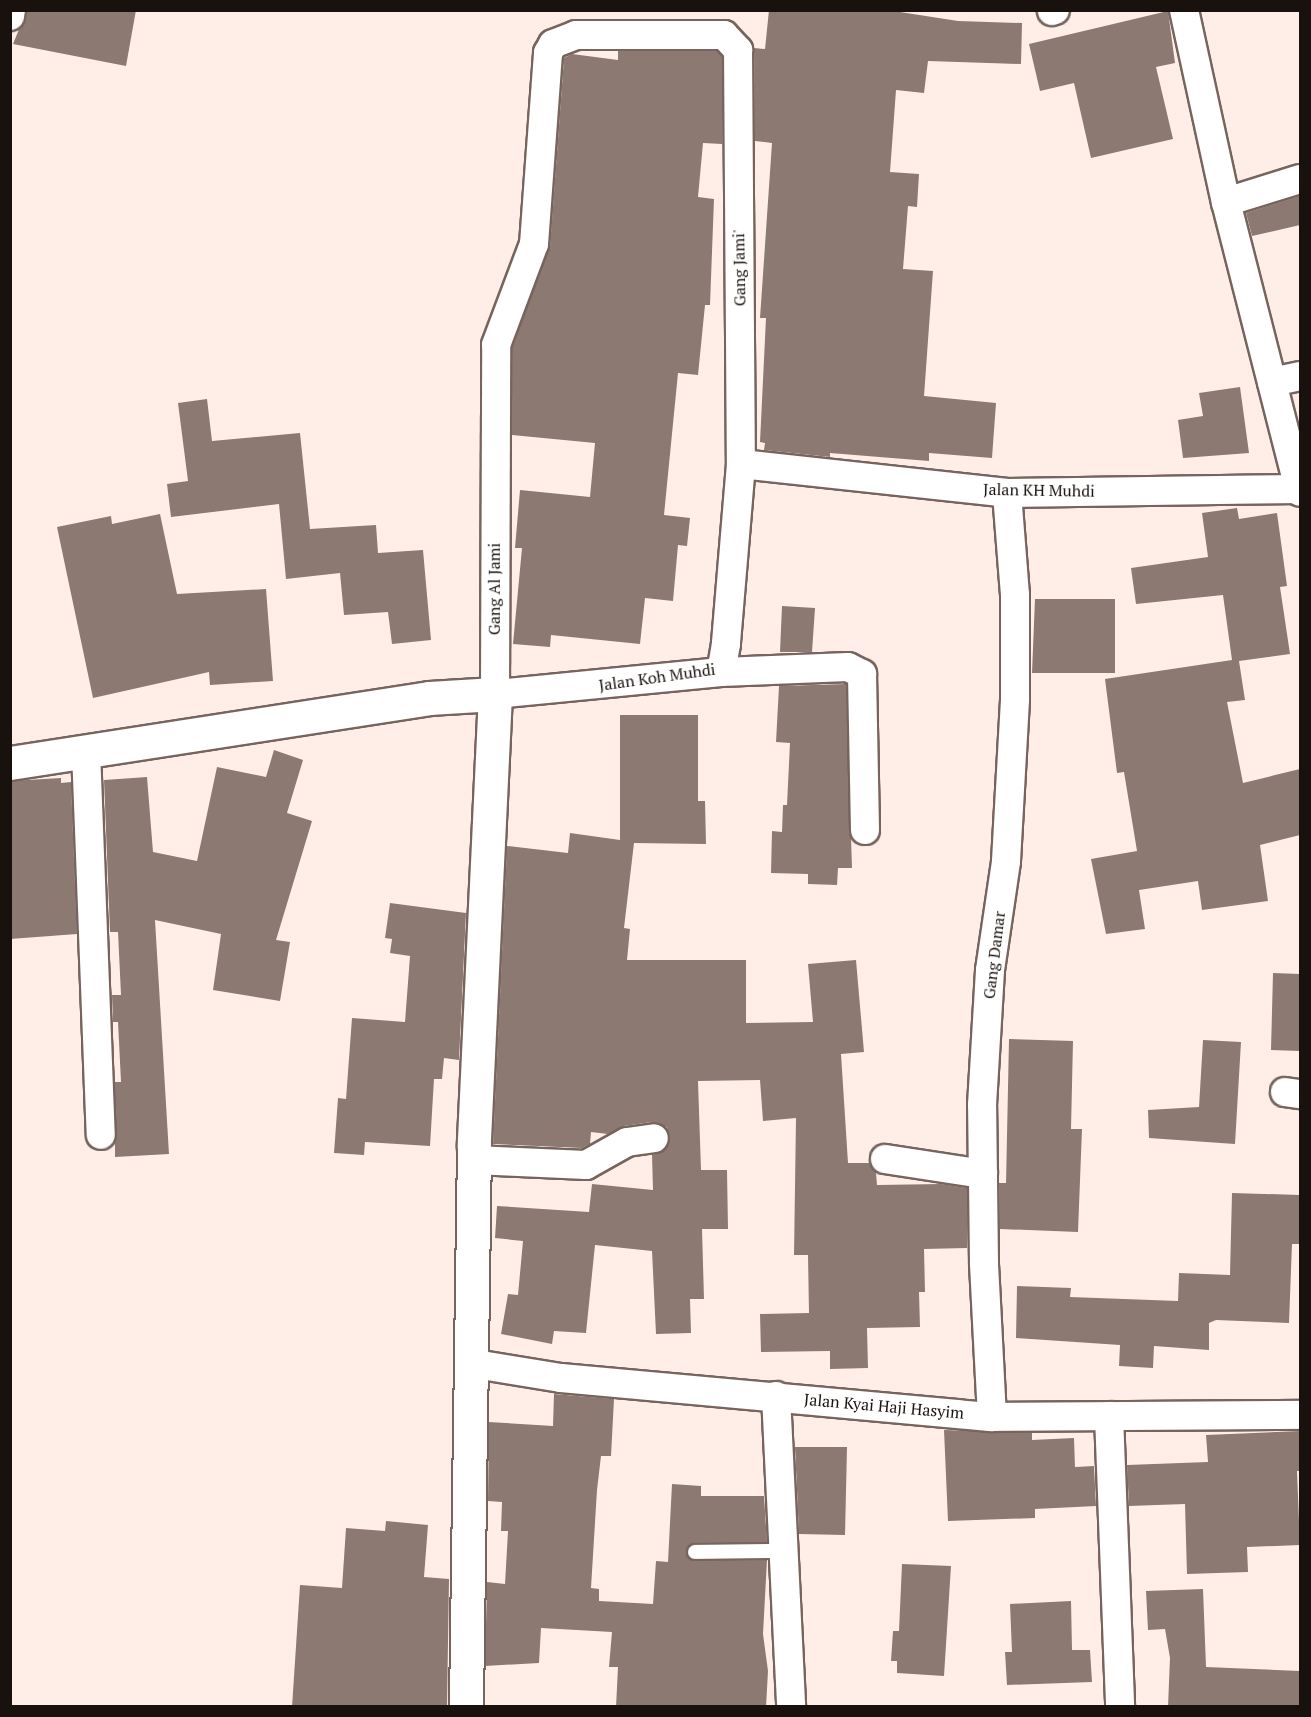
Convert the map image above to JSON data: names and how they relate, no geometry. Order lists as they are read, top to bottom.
{
  "streets": {
    "street": [
      "Gang Jami'",
      "Jalan KH Muhdi",
      "Gang Al Jami",
      "Jalan Koh Muhdi",
      "Gang Damar",
      "Jalan Kyai Haji Hasyim"
    ]
  },
  "crossings": [
    ["Gang Jami'", "Jalan KH Muhdi"],
    ["Gang Jami'", "Gang Al Jami"],
    ["Gang Jami'", "Jalan Koh Muhdi"],
    ["Jalan KH Muhdi", "Jalan Koh Muhdi"],
    ["Jalan KH Muhdi", "Gang Damar"],
    ["Gang Al Jami", "Jalan Koh Muhdi"],
    ["Gang Damar", "Jalan Kyai Haji Hasyim"]
  ]
}
